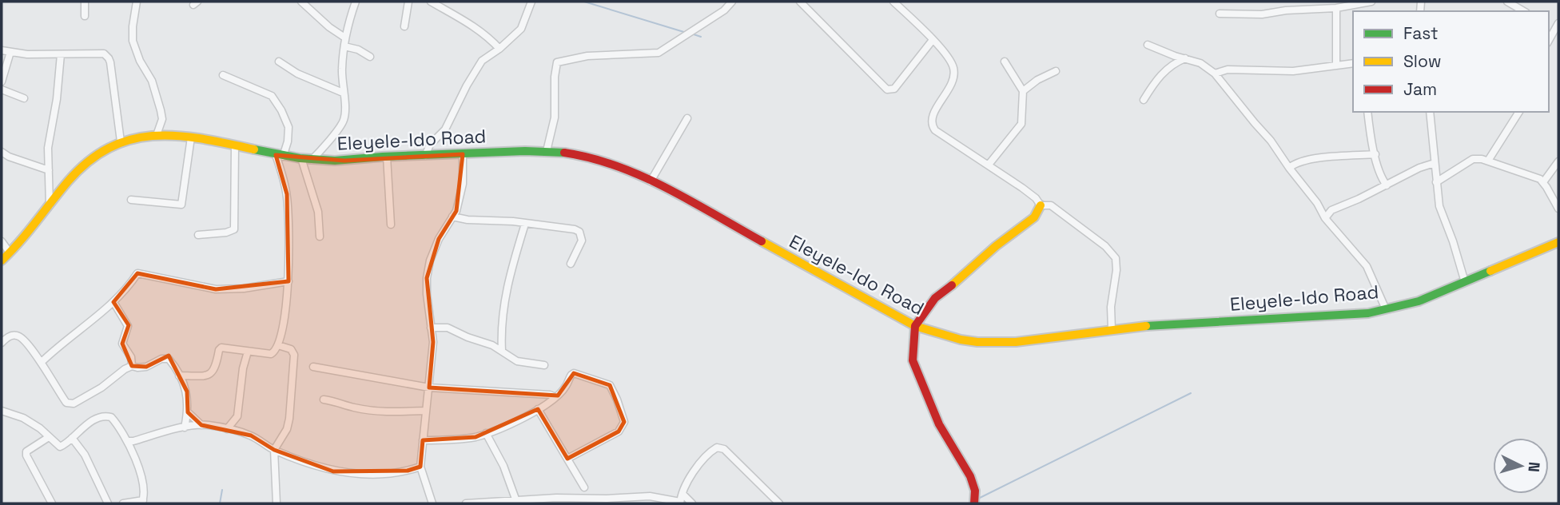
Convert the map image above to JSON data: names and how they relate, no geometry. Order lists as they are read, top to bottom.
{
  "streets": {
    "main road": ["Eleyele-Ido Road"]
  },
  "legend": ["Fast", "Slow", "Jam"],
  "north": "right"
}
